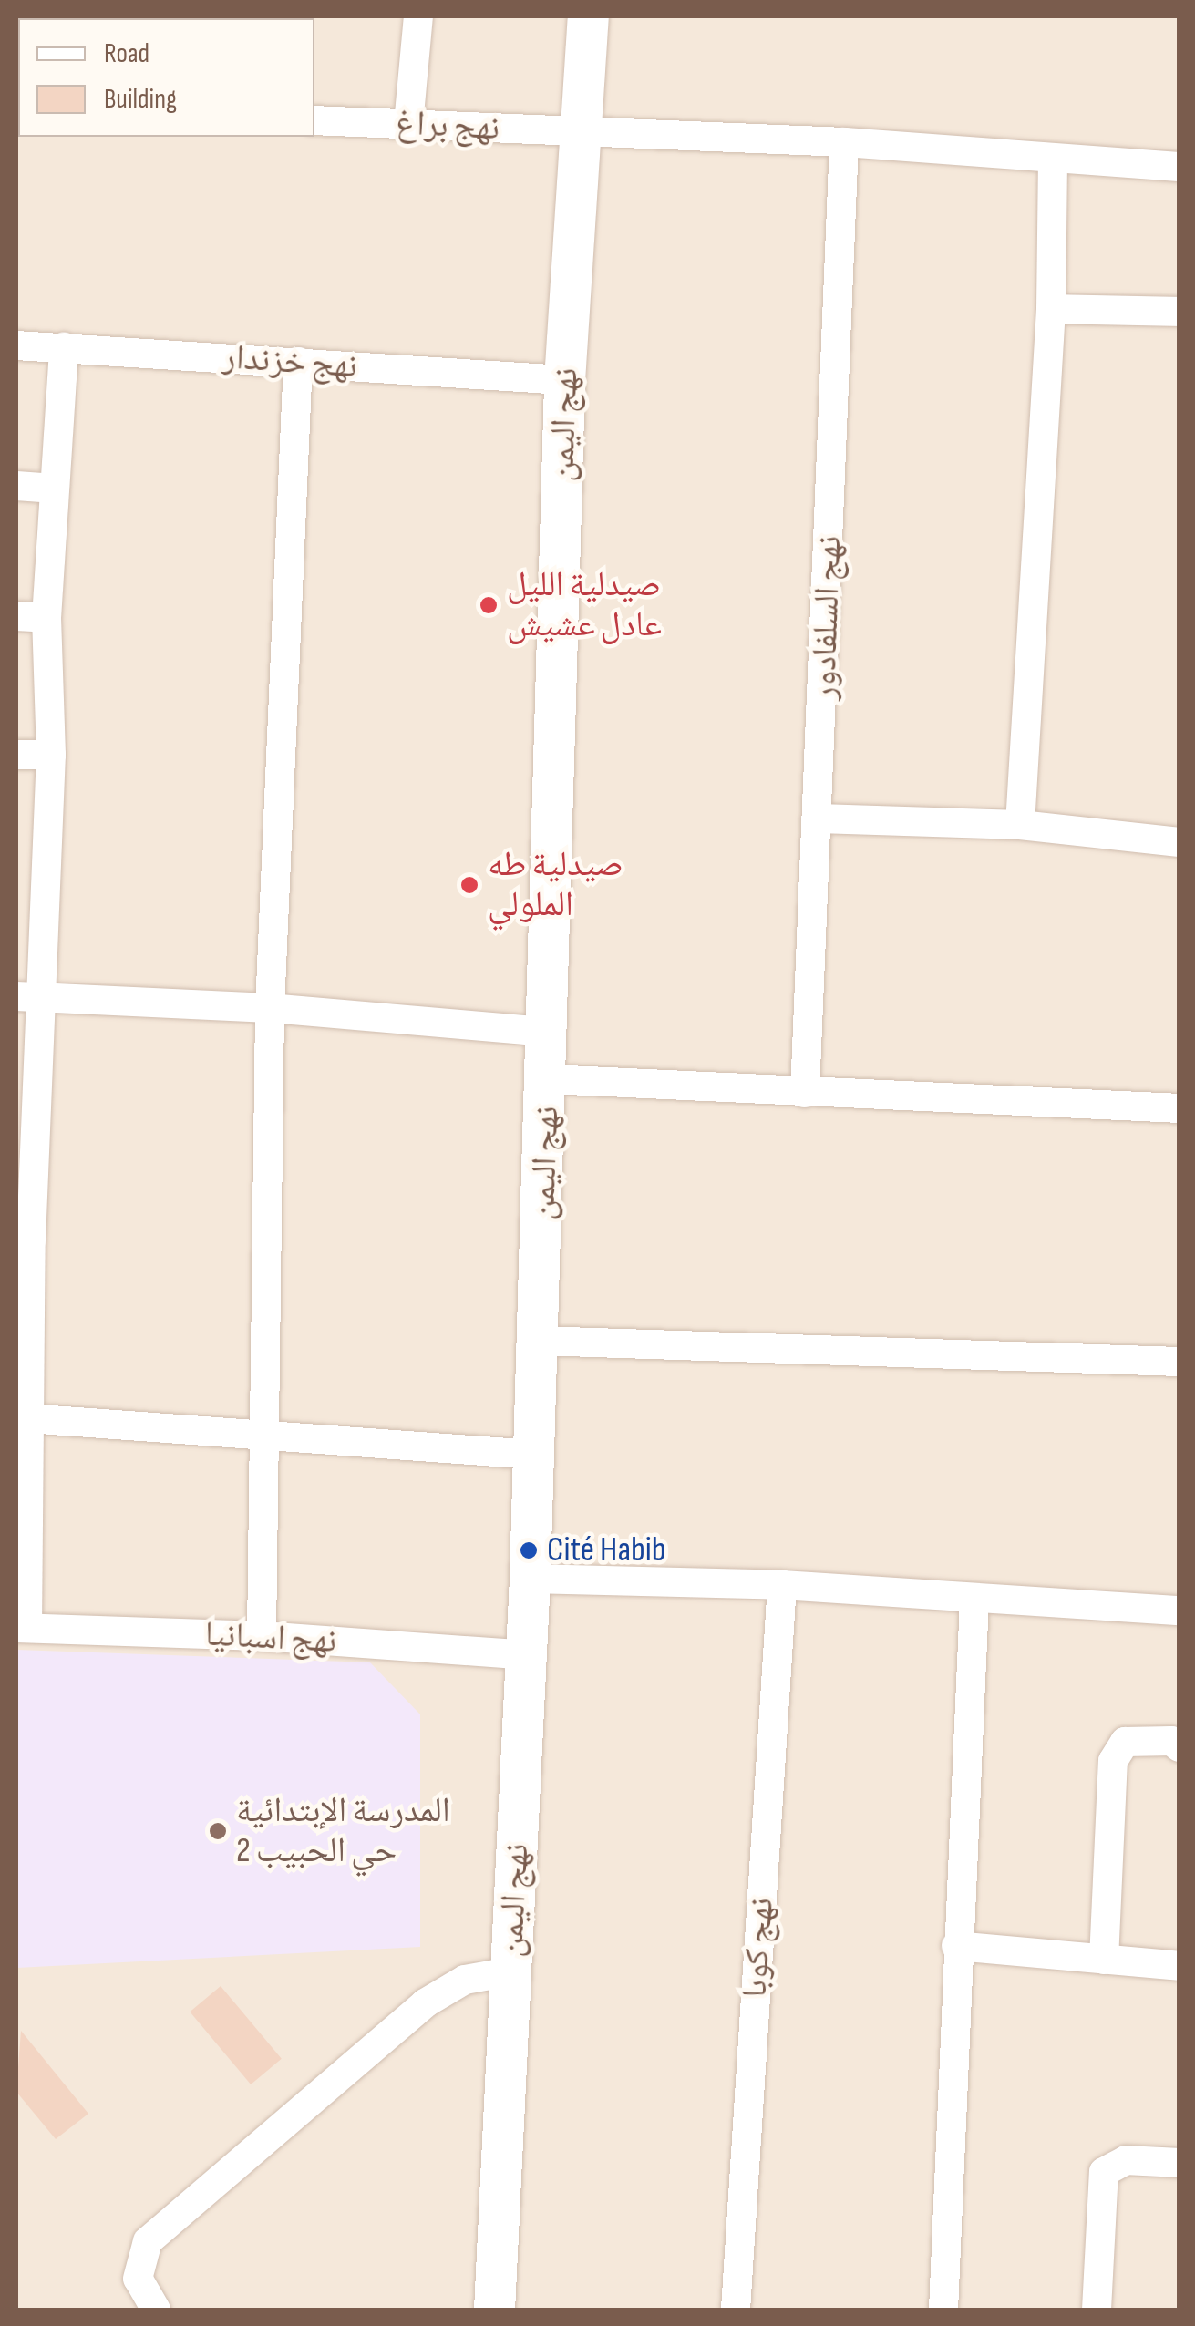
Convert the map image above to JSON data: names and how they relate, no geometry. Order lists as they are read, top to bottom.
{
  "streets": {
    "main road": ["نهج اليمن"],
    "street": [
      "نهج براغ",
      "نهج خزندار",
      "نهج السلفادور",
      "نهج اسبانيا",
      "نهج كوبا"
    ]
  },
  "crossings": [
    ["نهج براغ", "نهج اليمن"],
    ["نهج براغ", "نهج السلفادور"],
    ["نهج خزندار", "نهج اليمن"],
    ["نهج اليمن", "نهج اسبانيا"]
  ],
  "places": [
    "صيدلية الليل عادل عشيش",
    "صيدلية طه الملولي",
    "Cité Habib",
    "المدرسة الإبتدائية حي الحبيب 2"
  ],
  "legend": ["Road", "Building"]
}
